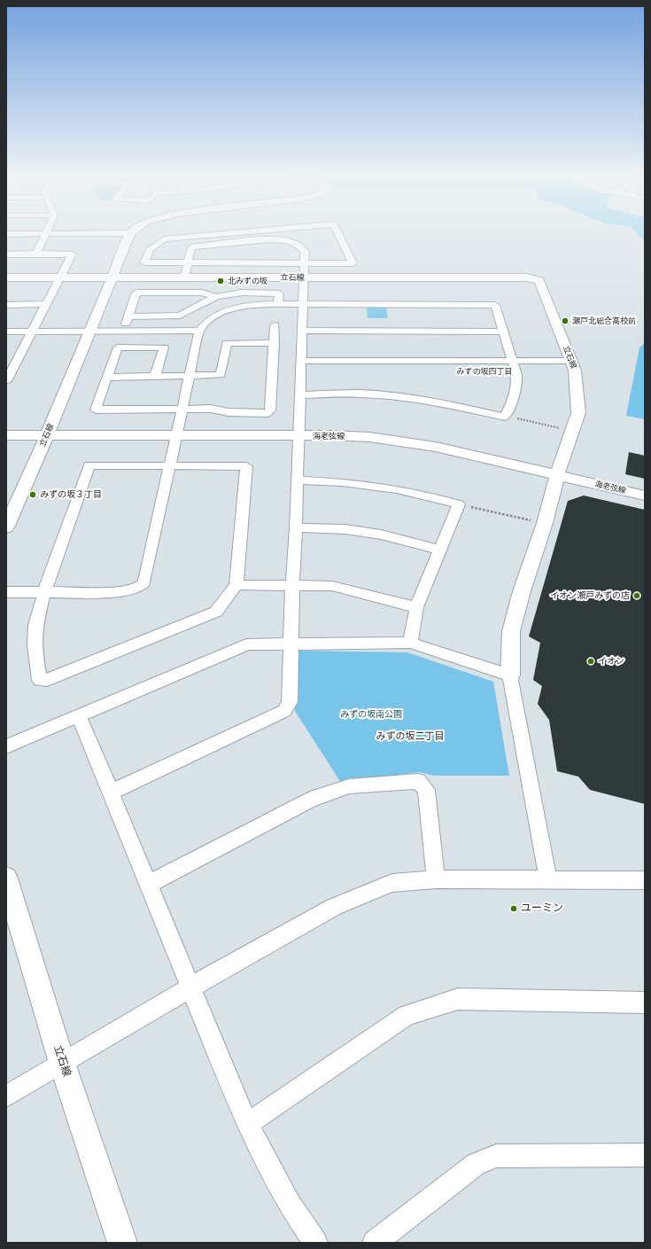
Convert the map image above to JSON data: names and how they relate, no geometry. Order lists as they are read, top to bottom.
{
  "streets": {
    "street": ["立石線", "海老弦線"]
  },
  "crossings": [
    ["立石線", "海老弦線"]
  ],
  "districts": ["みずの坂四丁目", "みずの坂二丁目"],
  "parks": ["みずの坂南公園"],
  "places": [
    "北みずの坂",
    "瀬戸北総合高校前",
    "みずの坂３丁目",
    "イオン瀬戸みずの店",
    "イオン",
    "ユーミン"
  ]
}
